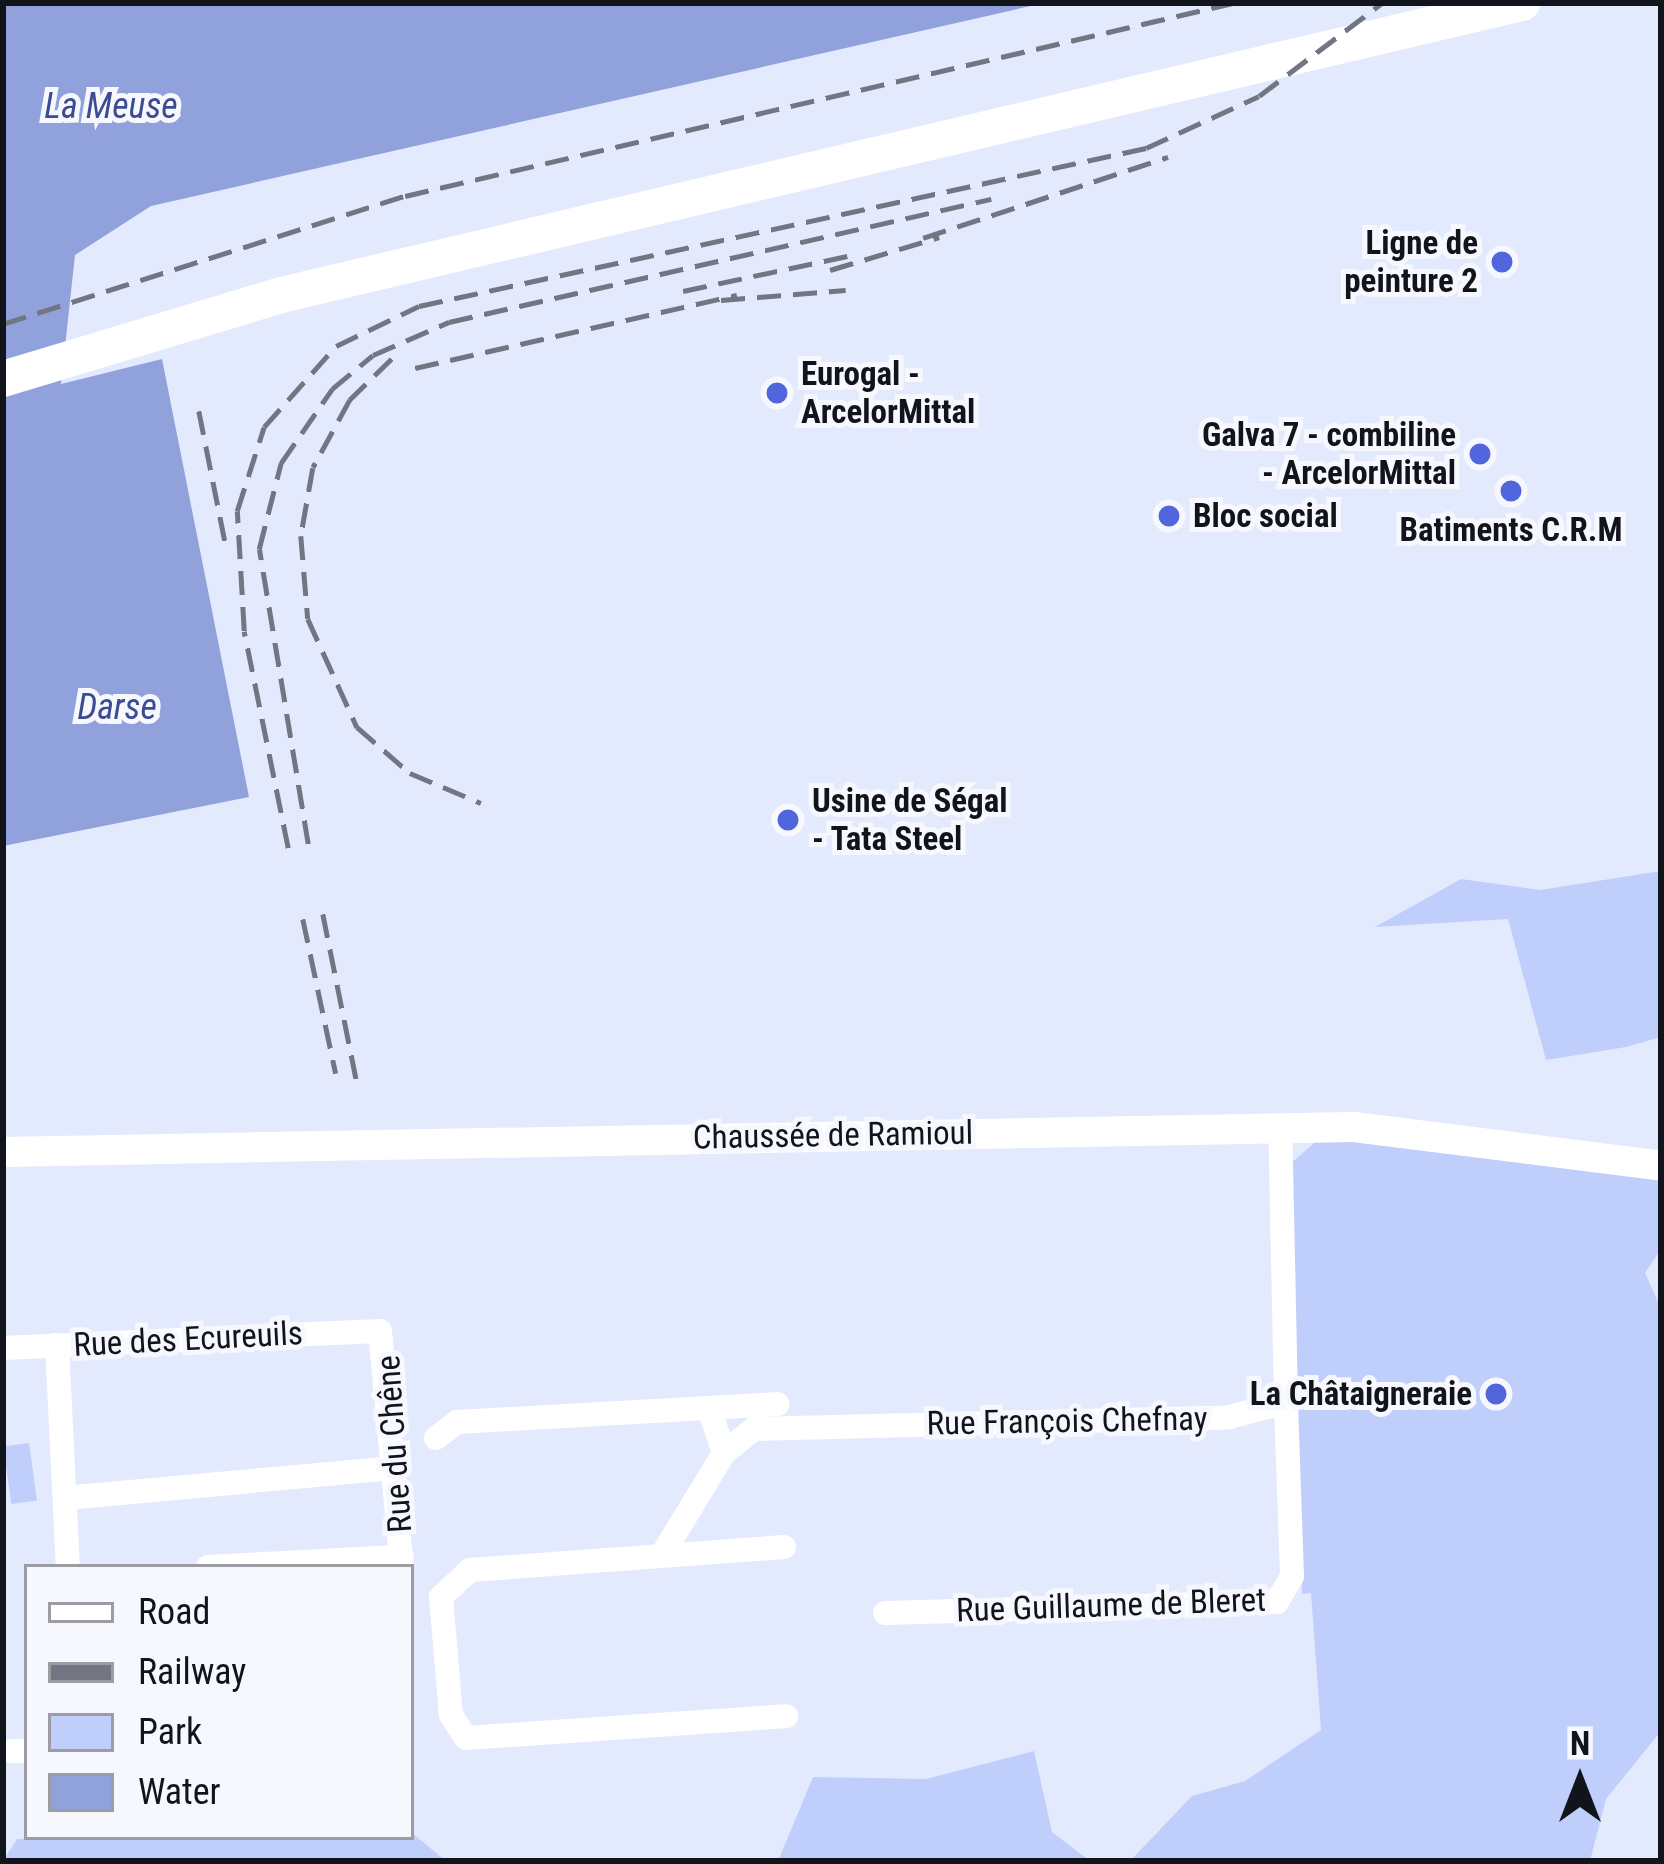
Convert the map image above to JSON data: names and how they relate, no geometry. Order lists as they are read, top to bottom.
{
  "streets": {
    "main road": ["Chaussée de Ramioul"],
    "street": [
      "Rue des Ecureuils",
      "Rue François Chefnay",
      "Rue du Chêne",
      "Rue Guillaume de Bleret"
    ]
  },
  "crossings": [
    ["Rue des Ecureuils", "Rue du Chêne"],
    ["Rue François Chefnay", "Rue Guillaume de Bleret"]
  ],
  "water": ["La Meuse", "Darse"],
  "places": [
    "Ligne de peinture 2",
    "Eurogal - ArcelorMittal",
    "Galva 7 - combiline - ArcelorMittal",
    "Batiments C.R.M",
    "Bloc social",
    "Usine de Ségal - Tata Steel",
    "La Châtaigneraie"
  ],
  "legend": [
    "Road",
    "Railway",
    "Park",
    "Water"
  ],
  "north": "top"
}
